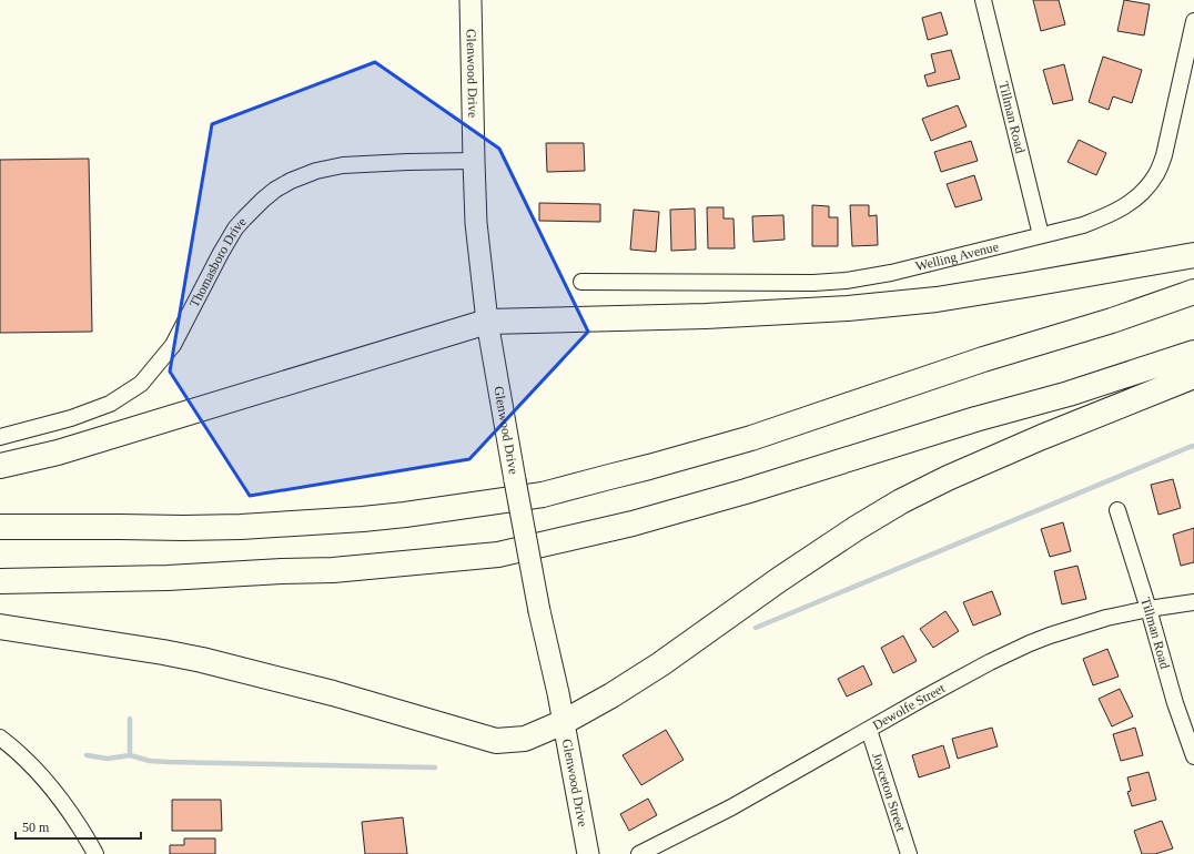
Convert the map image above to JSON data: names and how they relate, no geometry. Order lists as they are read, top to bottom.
{
  "streets": {
    "street": [
      "Glenwood Drive",
      "Tillman Road",
      "Welling Avenue",
      "Thomasboro Drive",
      "Dewolfe Street",
      "Joyceton Street"
    ]
  },
  "crossings": [
    ["Glenwood Drive", "Thomasboro Drive"],
    ["Tillman Road", "Welling Avenue"],
    ["Tillman Road", "Dewolfe Street"],
    ["Dewolfe Street", "Joyceton Street"]
  ],
  "scale_bar": "50 m"
}
